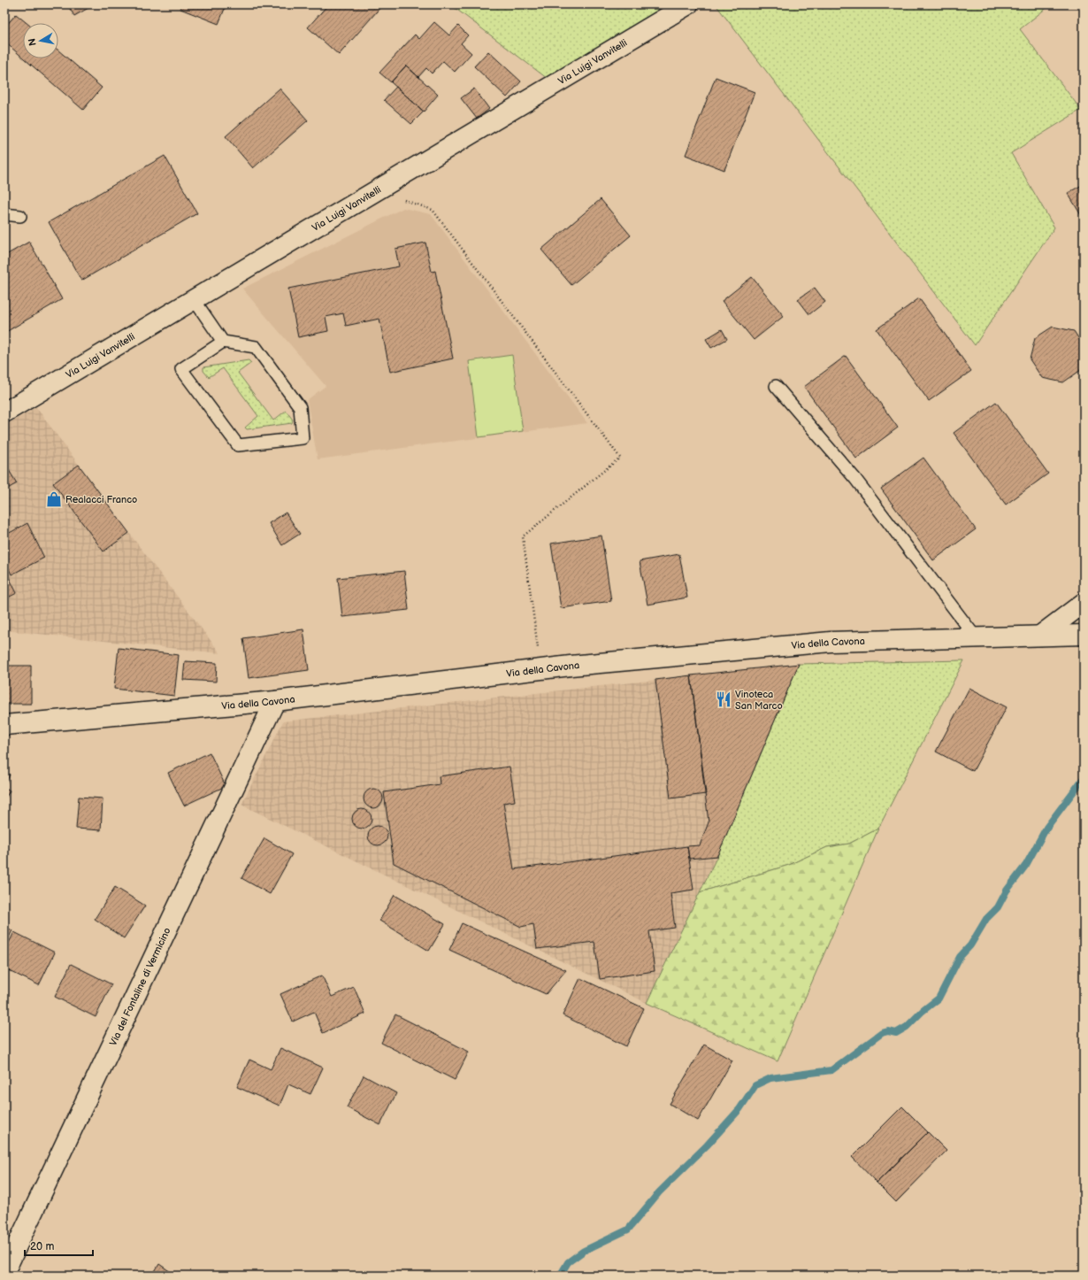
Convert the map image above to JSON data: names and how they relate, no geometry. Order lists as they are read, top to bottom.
{
  "streets": {
    "street": ["Via Luigi Vanvitelli", "Via della Cavona", "Via del Fontaline di Vermicino"]
  },
  "crossings": [
    ["Via della Cavona", "Via del Fontaline di Vermicino"]
  ],
  "places": {
    "shop": ["Realacci Franco"],
    "restaurant": ["Vinoteca San Marco"]
  },
  "scale_bar": "20 m",
  "north": "left"
}
